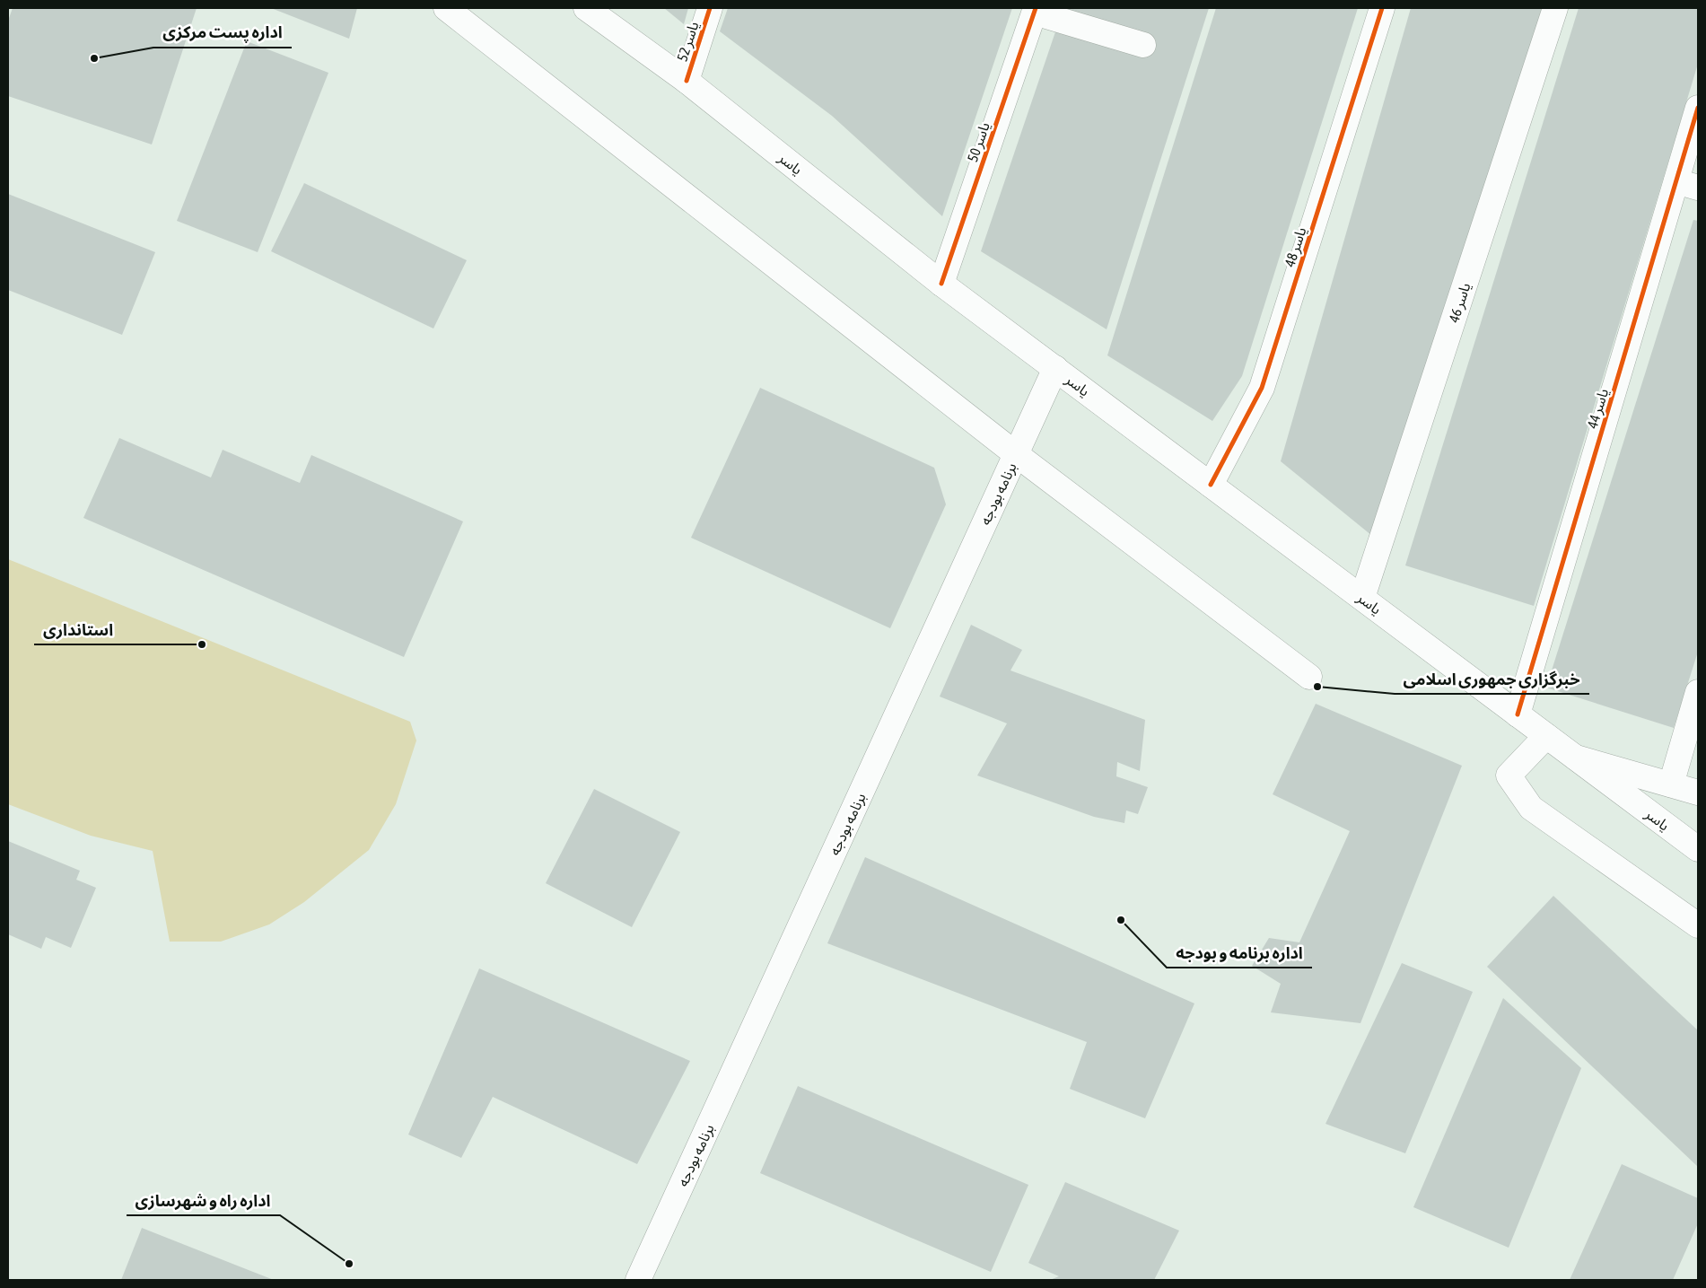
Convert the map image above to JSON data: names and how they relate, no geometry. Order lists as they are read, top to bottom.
{
  "streets": {
    "main road": [
      "یاسر 52",
      "یاسر 50",
      "یاسر",
      "یاسر 48",
      "یاسر 46",
      "یاسر 44",
      "برنامه بودجه"
    ]
  },
  "crossings": [
    ["یاسر 52", "یاسر"],
    ["یاسر 50", "یاسر"],
    ["یاسر", "یاسر 48"],
    ["یاسر", "یاسر 46"],
    ["یاسر", "یاسر 44"],
    ["یاسر", "برنامه بودجه"]
  ],
  "places": [
    "اداره پست مرکزی",
    "استانداری",
    "خبرگزاری جمهوری اسلامی",
    "اداره برنامه و بودجه",
    "اداره راه و شهرسازی"
  ]
}
